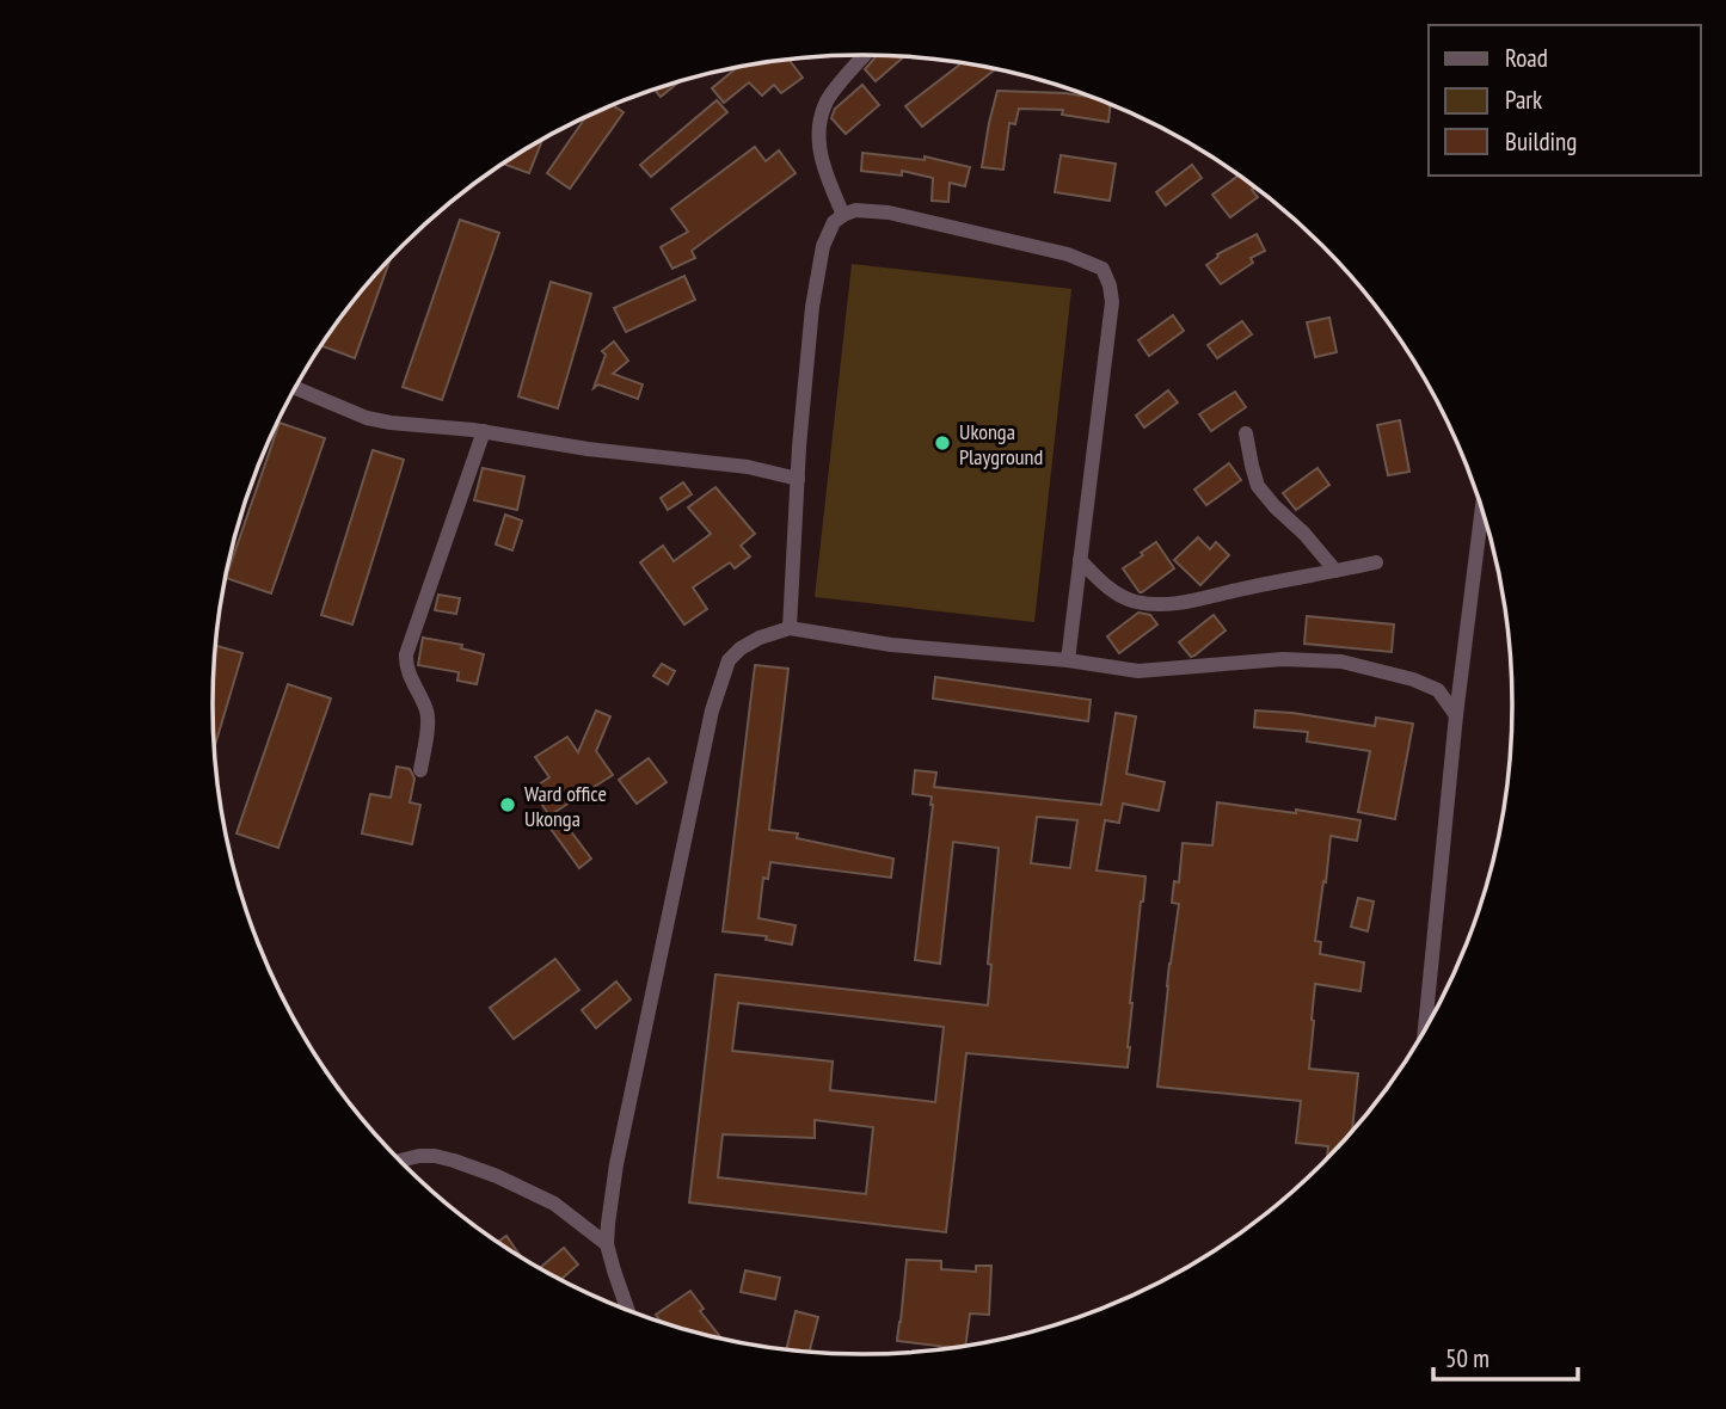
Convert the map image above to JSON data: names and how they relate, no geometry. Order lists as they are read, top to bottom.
{
  "places": ["Ukonga Playground", "Ward office Ukonga"],
  "legend": ["Road", "Park", "Building"],
  "scale_bar": "50 m"
}
